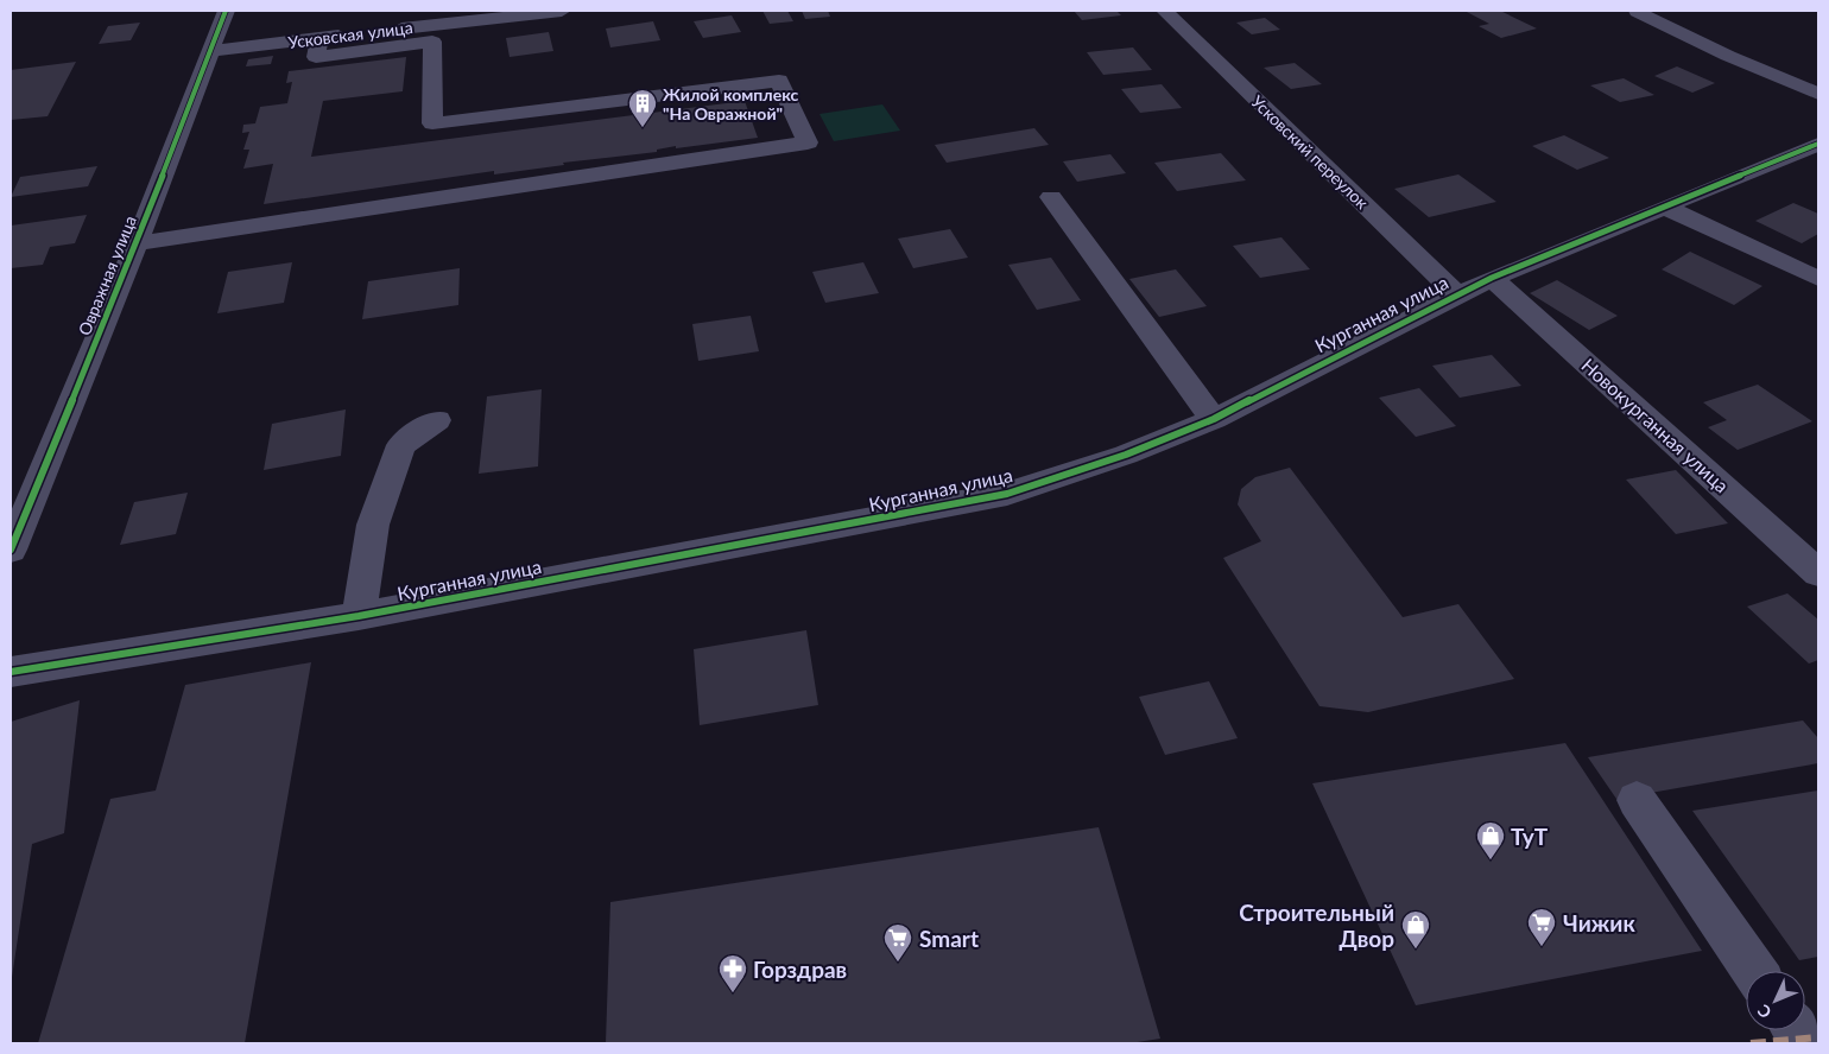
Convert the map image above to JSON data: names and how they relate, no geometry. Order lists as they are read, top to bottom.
{
  "streets": {
    "street": [
      "Усковская улица",
      "Усковский переулок",
      "Овражная улица",
      "Курганная улица",
      "Новокурганная улица"
    ]
  },
  "crossings": [
    ["Усковская улица", "Овражная улица"],
    ["Усковский переулок", "Курганная улица"],
    ["Курганная улица", "Новокурганная улица"]
  ],
  "places": {
    "building": ["Жилой комплекс \"На Овражной\""],
    "shop": ["ТуТ", "Строительный Двор"],
    "supermarket": ["Чижик", "Smart"],
    "pharmacy": ["Горздрав"]
  },
  "north": "bottom left"
}
